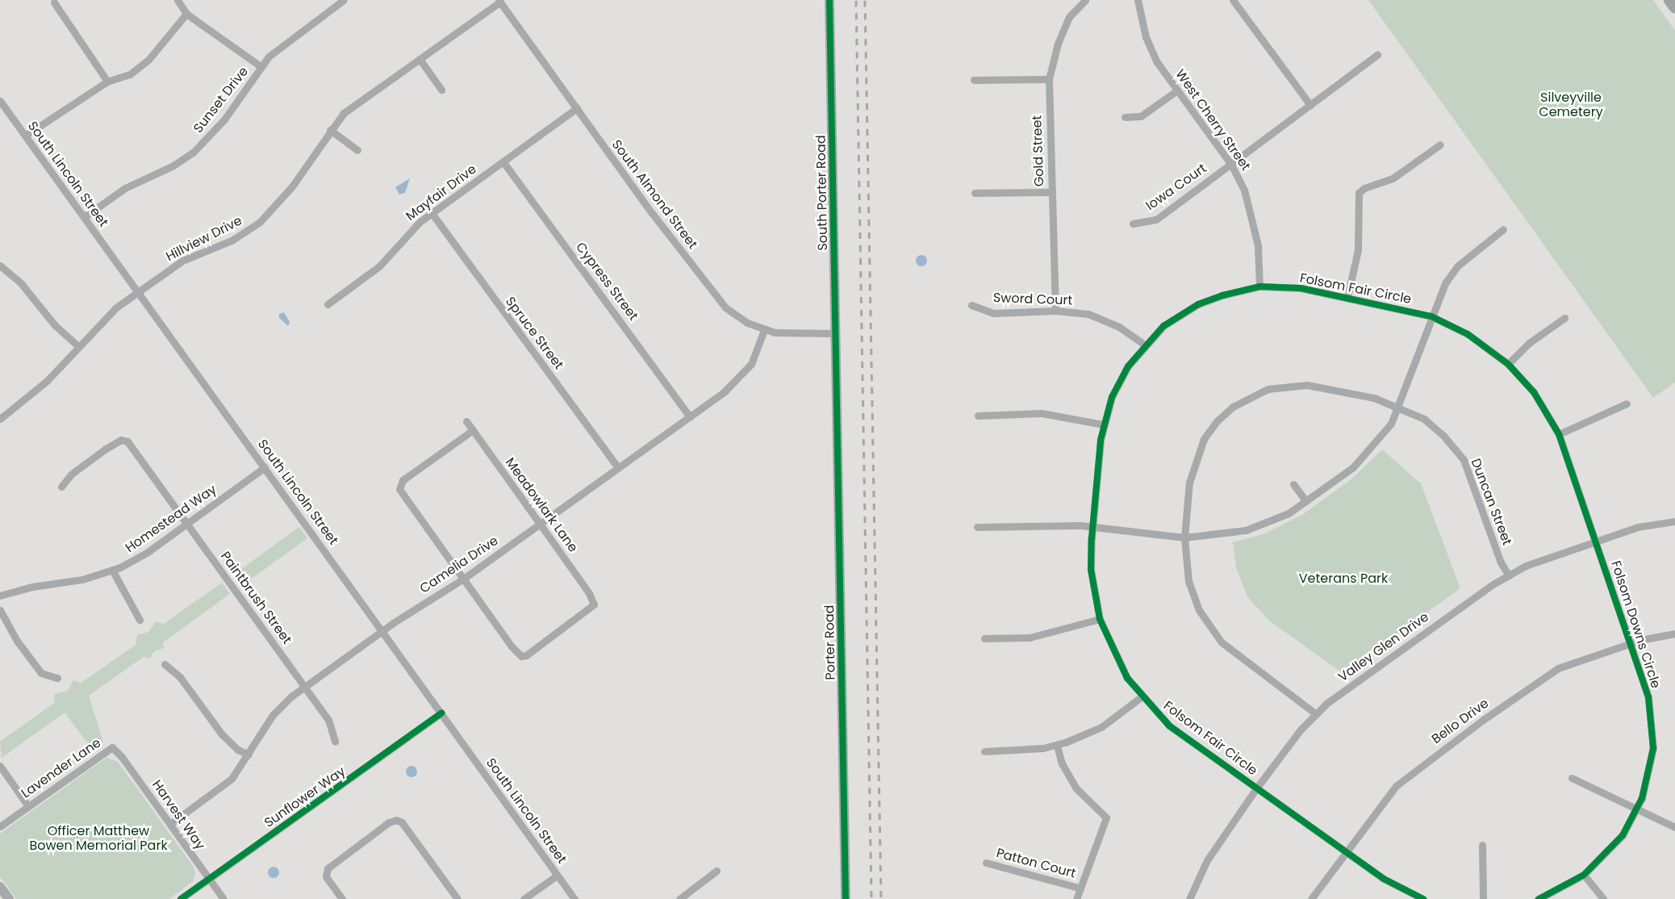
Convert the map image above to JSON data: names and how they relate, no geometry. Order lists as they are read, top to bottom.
{
  "streets": {
    "street": [
      "Sunset Drive",
      "West Cherry Street",
      "Gold Street",
      "South Lincoln Street",
      "Iowa Court",
      "Mayfair Drive",
      "South Porter Road",
      "South Almond Street",
      "Hillview Drive",
      "Cypress Street",
      "Folsom Fair Circle",
      "Sword Court",
      "Spruce Street",
      "Duncan Street",
      "Meadowlark Lane",
      "Homestead Way",
      "Camelia Drive",
      "Paintbrush Street",
      "Folsom Downs Circle",
      "Porter Road",
      "Valley Glen Drive",
      "Bello Drive",
      "Lavender Lane",
      "Sunflower Way",
      "Harvest Way",
      "Patton Court"
    ]
  },
  "crossings": [
    ["Sunset Drive", "South Lincoln Street"],
    ["West Cherry Street", "Iowa Court"],
    ["West Cherry Street", "Folsom Fair Circle"],
    ["Gold Street", "Sword Court"],
    ["South Lincoln Street", "Hillview Drive"],
    ["South Lincoln Street", "Homestead Way"],
    ["South Lincoln Street", "Camelia Drive"],
    ["South Lincoln Street", "Sunflower Way"],
    ["Mayfair Drive", "South Almond Street"],
    ["Mayfair Drive", "Cypress Street"],
    ["Mayfair Drive", "Spruce Street"],
    ["South Porter Road", "South Almond Street"],
    ["South Porter Road", "Porter Road"],
    ["South Almond Street", "Hillview Drive"],
    ["South Almond Street", "Camelia Drive"],
    ["Cypress Street", "Camelia Drive"],
    ["Folsom Fair Circle", "Sword Court"],
    ["Folsom Fair Circle", "Folsom Downs Circle"],
    ["Folsom Fair Circle", "Valley Glen Drive"],
    ["Spruce Street", "Camelia Drive"],
    ["Duncan Street", "Valley Glen Drive"],
    ["Meadowlark Lane", "Camelia Drive"],
    ["Homestead Way", "Paintbrush Street"],
    ["Camelia Drive", "Paintbrush Street"],
    ["Camelia Drive", "Harvest Way"],
    ["Folsom Downs Circle", "Valley Glen Drive"],
    ["Folsom Downs Circle", "Bello Drive"],
    ["Lavender Lane", "Harvest Way"],
    ["Sunflower Way", "Harvest Way"]
  ],
  "parks": ["Silveyville Cemetery", "Veterans Park", "Officer Matthew Bowen Memorial Park"]
}
